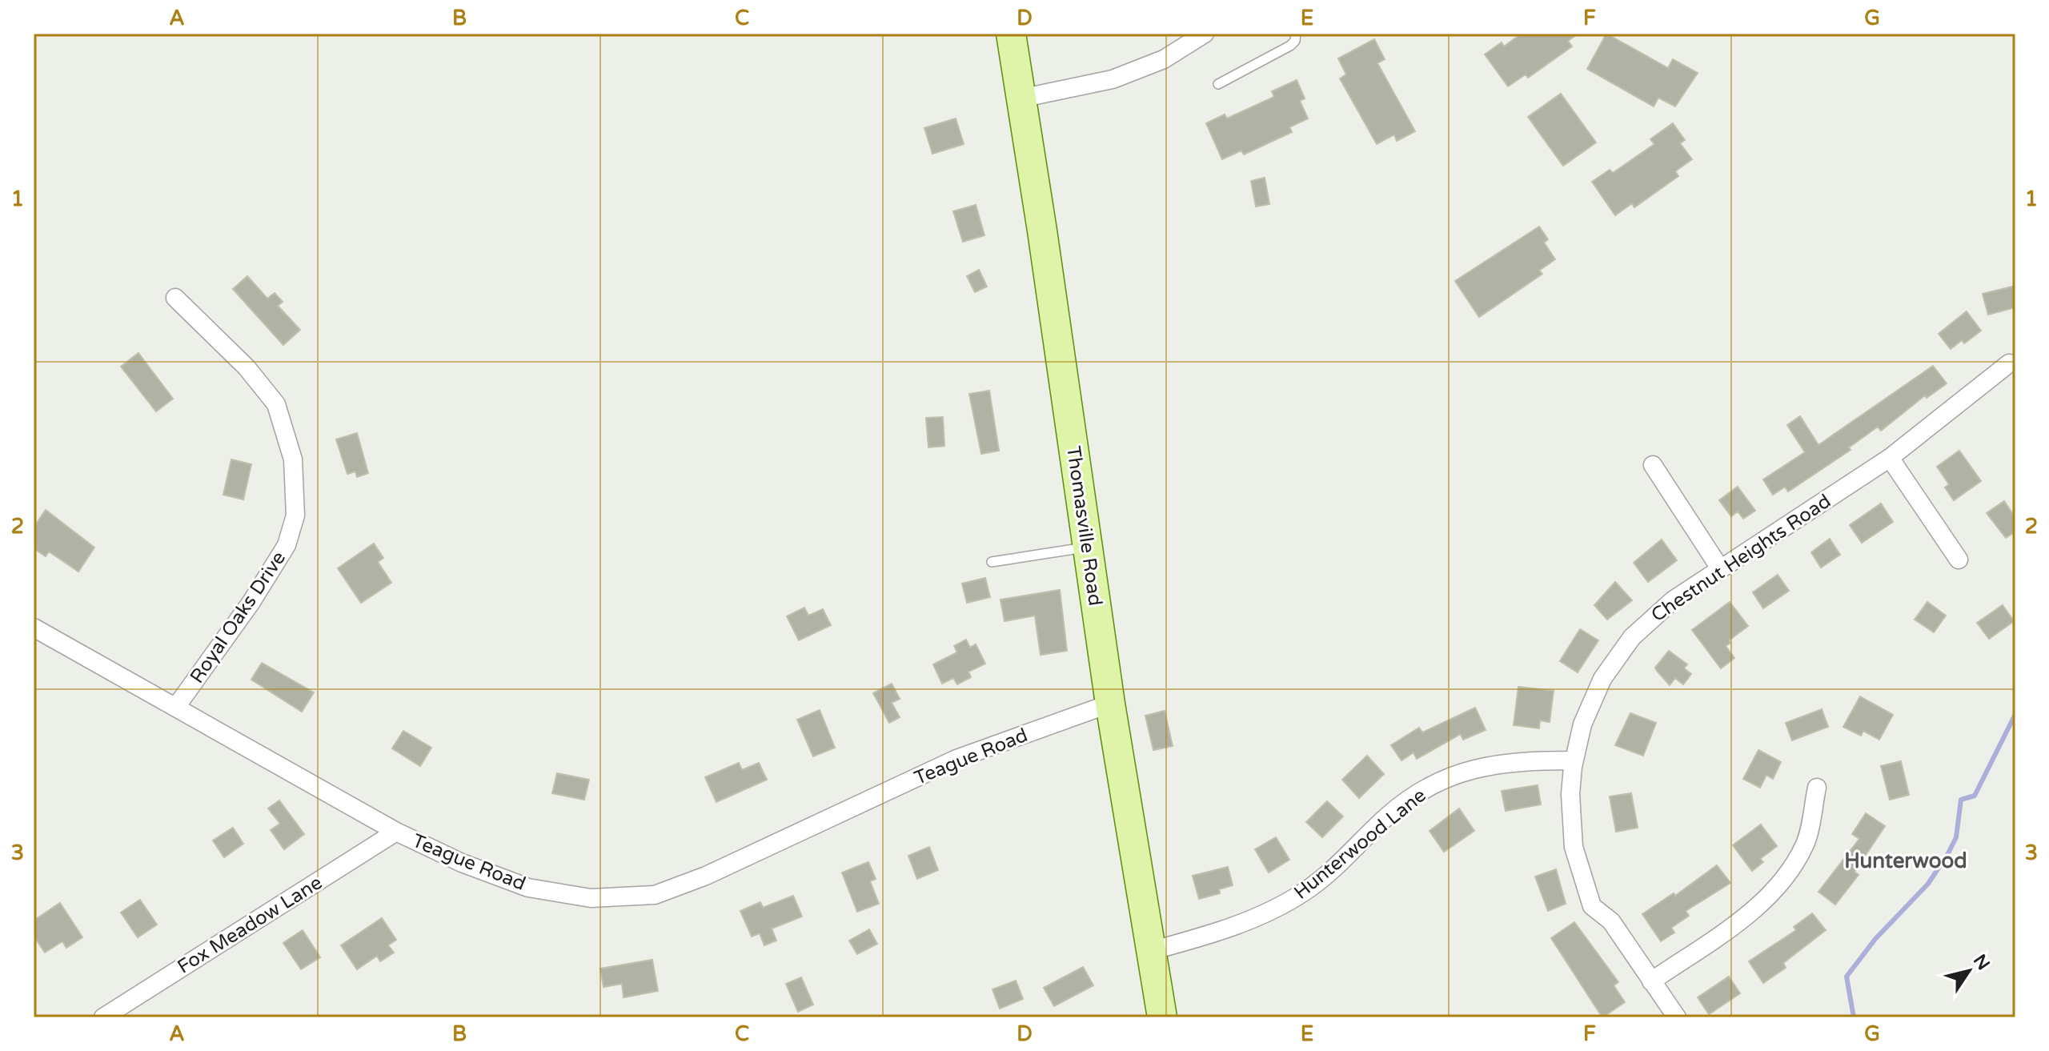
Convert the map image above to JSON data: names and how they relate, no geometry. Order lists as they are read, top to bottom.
{
  "streets": {
    "main road": ["Thomasville Road"],
    "street": [
      "Chestnut Heights Road",
      "Royal Oaks Drive",
      "Teague Road",
      "Hunterwood Lane",
      "Fox Meadow Lane"
    ]
  },
  "crossings": [
    ["Thomasville Road", "Teague Road"],
    ["Thomasville Road", "Hunterwood Lane"],
    ["Chestnut Heights Road", "Hunterwood Lane"],
    ["Royal Oaks Drive", "Teague Road"],
    ["Teague Road", "Fox Meadow Lane"]
  ],
  "districts": ["Hunterwood"],
  "north": "top right",
  "grid": {
    "columns": [
      "A",
      "B",
      "C",
      "D",
      "E",
      "F",
      "G"
    ],
    "rows": ["1", "2", "3"]
  }
}
